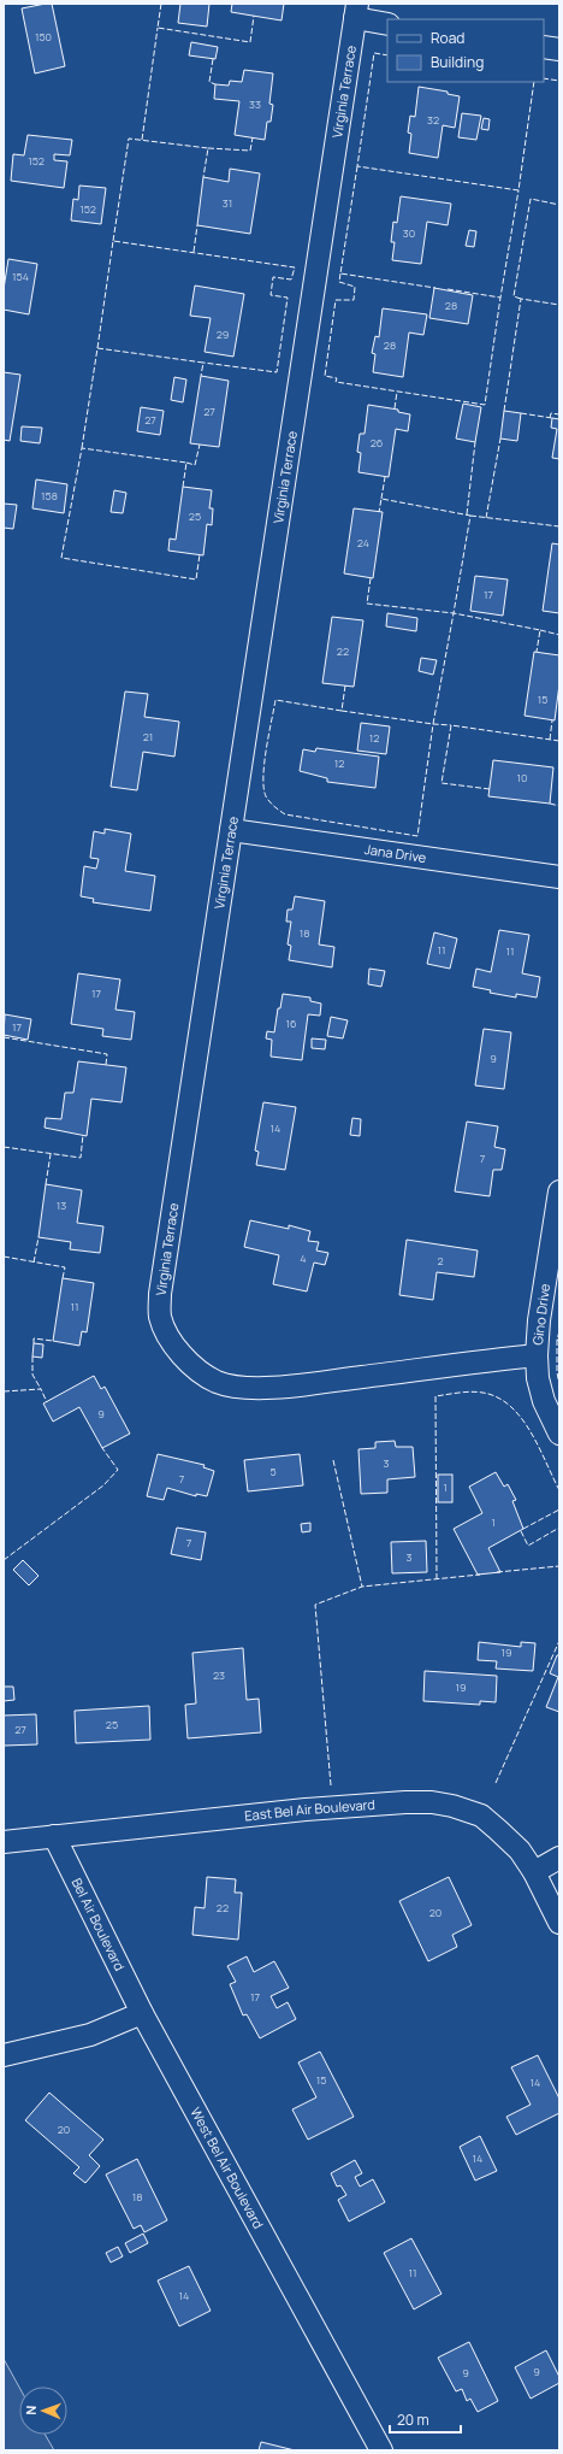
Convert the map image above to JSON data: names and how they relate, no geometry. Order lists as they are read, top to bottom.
{
  "streets": {
    "street": [
      "Virginia Terrace",
      "Jana Drive",
      "Gino Drive",
      "East Bel Air Boulevard",
      "Bel Air Boulevard",
      "West Bel Air Boulevard"
    ]
  },
  "crossings": [
    ["Virginia Terrace", "Jana Drive"],
    ["Virginia Terrace", "Gino Drive"],
    ["East Bel Air Boulevard", "Bel Air Boulevard"],
    ["Bel Air Boulevard", "West Bel Air Boulevard"]
  ],
  "house_numbers": [
    "150",
    "33",
    "32",
    "152",
    "31",
    "152",
    "30",
    "154",
    "28",
    "29",
    "28",
    "27",
    "27",
    "26",
    "158",
    "25",
    "24",
    "17",
    "22",
    "15",
    "21",
    "12",
    "12",
    "10",
    "18",
    "11",
    "11",
    "17",
    "16",
    "17",
    "9",
    "14",
    "7",
    "13",
    "4",
    "2",
    "11",
    "9",
    "3",
    "5",
    "7",
    "1",
    "1",
    "7",
    "3",
    "19",
    "23",
    "19",
    "25",
    "27",
    "22",
    "20",
    "17",
    "15",
    "14",
    "20",
    "14",
    "18",
    "11",
    "14",
    "9",
    "9"
  ],
  "legend": ["Road", "Building"],
  "scale_bar": "20 m",
  "north": "left"
}
